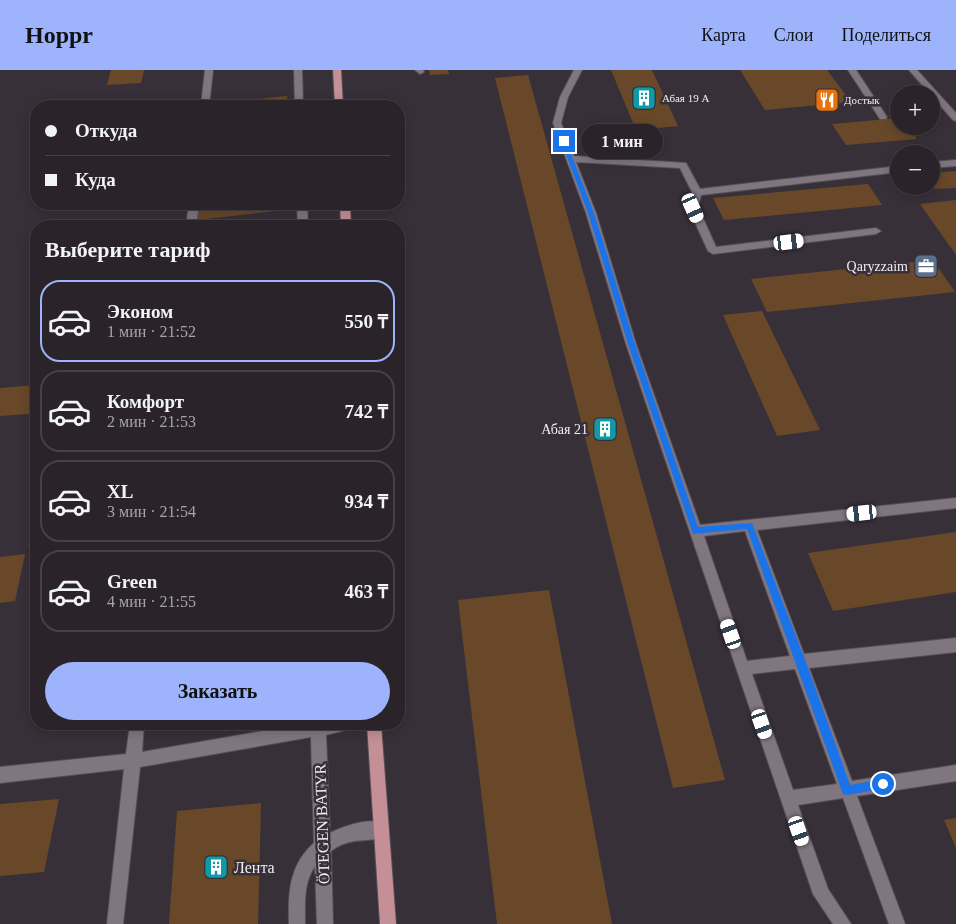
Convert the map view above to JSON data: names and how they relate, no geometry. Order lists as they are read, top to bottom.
{
  "streets": {
    "street": ["ÖTEGEN BATYR"]
  },
  "places": {
    "building": ["Абая 19 А", "Абая 21", "Лента"],
    "restaurant": ["Достык"],
    "office": ["Qaryzzaim"]
  },
  "page": {
    "header": "Hoppr",
    "nav": ["Карта", "Слои", "Поделиться"],
    "map_buttons": ["+", "−"],
    "banner": ["Откуда", "Куда"],
    "bubble": "1 мин",
    "heading": "Выберите тариф",
    "list": [
      {
        "name": "Эконом",
        "note": "1 мин · 21:52",
        "value": "550 ₸"
      },
      {
        "name": "Комфорт",
        "note": "2 мин · 21:53",
        "value": "742 ₸"
      },
      {
        "name": "XL",
        "note": "3 мин · 21:54",
        "value": "934 ₸"
      },
      {
        "name": "Green",
        "note": "4 мин · 21:55",
        "value": "463 ₸"
      }
    ],
    "buttons": "Заказать"
  }
}
